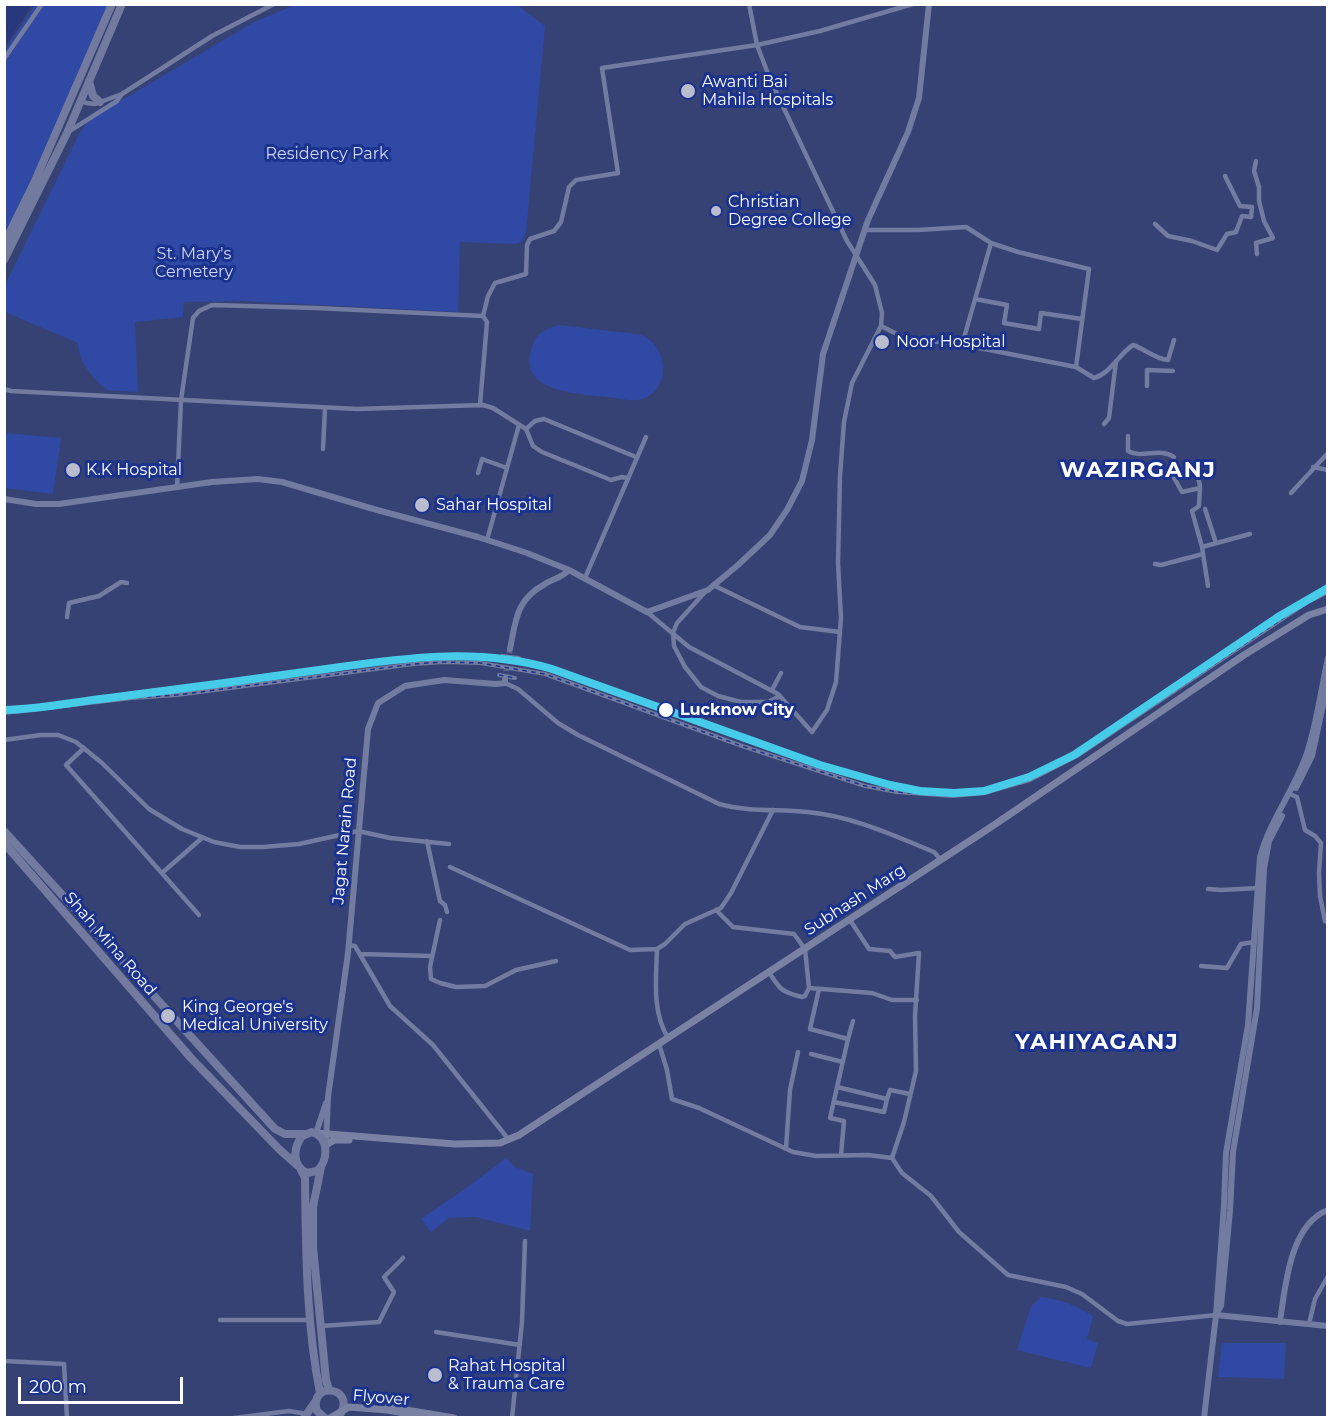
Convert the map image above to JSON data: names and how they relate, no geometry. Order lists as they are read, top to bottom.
{
  "streets": {
    "main road": ["Subhash Marg", "Shah Mina Road", "Flyover"],
    "street": ["Jagat Narain Road"]
  },
  "crossings": [
    ["Jagat Narain Road", "Subhash Marg"],
    ["Jagat Narain Road", "Shah Mina Road"],
    ["Subhash Marg", "Shah Mina Road"]
  ],
  "districts": ["WAZIRGANJ", "YAHIYAGANJ"],
  "parks": ["Residency Park", "St. Mary's Cemetery"],
  "places": [
    "Awanti Bai Mahila Hospitals",
    "Christian Degree College",
    "Noor Hospital",
    "K.K Hospital",
    "Sahar Hospital",
    "Lucknow City",
    "King George's Medical University",
    "Rahat Hospital & Trauma Care"
  ],
  "scale_bar": "200 m"
}
